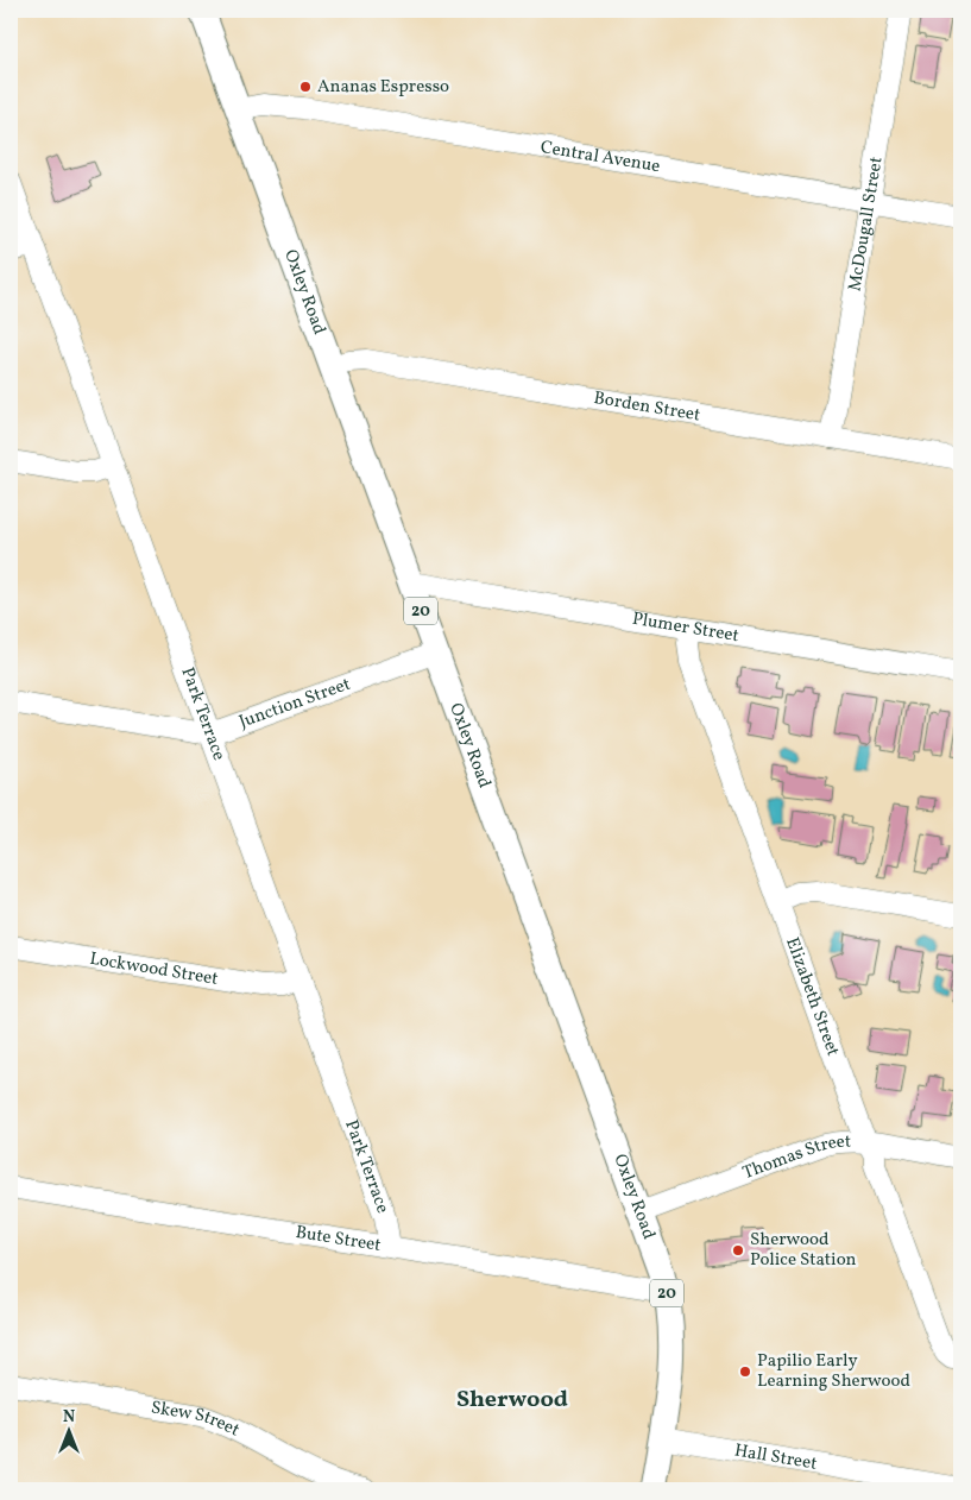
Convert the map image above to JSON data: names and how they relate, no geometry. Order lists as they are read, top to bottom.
{
  "streets": {
    "main road": ["Oxley Road", "20"],
    "street": [
      "Central Avenue",
      "McDougall Street",
      "Borden Street",
      "Plumer Street",
      "Junction Street",
      "Park Terrace",
      "Lockwood Street",
      "Elizabeth Street",
      "Thomas Street",
      "Bute Street",
      "Skew Street",
      "Hall Street"
    ]
  },
  "crossings": [
    ["Central Avenue", "McDougall Street"],
    ["Central Avenue", "Oxley Road"],
    ["McDougall Street", "Borden Street"],
    ["Oxley Road", "Borden Street"],
    ["Oxley Road", "Plumer Street"],
    ["Oxley Road", "Junction Street"],
    ["Oxley Road", "Thomas Street"],
    ["Oxley Road", "Bute Street"],
    ["Oxley Road", "Hall Street"],
    ["Plumer Street", "Elizabeth Street"],
    ["Junction Street", "Park Terrace"],
    ["Park Terrace", "Lockwood Street"],
    ["Park Terrace", "Bute Street"],
    ["Elizabeth Street", "Thomas Street"]
  ],
  "districts": ["Sherwood"],
  "places": ["Ananas Espresso", "Sherwood Police Station", "Papilio Early Learning Sherwood"],
  "north": "top"
}
